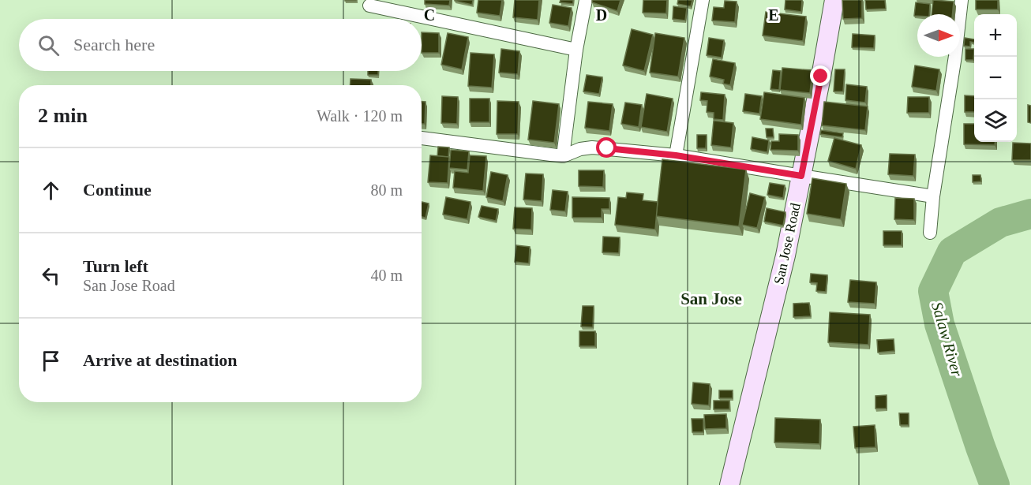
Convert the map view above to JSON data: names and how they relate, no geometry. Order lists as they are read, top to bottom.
{
  "streets": {
    "street": ["San Jose Road"]
  },
  "districts": ["San Jose"],
  "water": ["Salaw River"],
  "north": "right",
  "page": {
    "map_buttons": ["+", "−"],
    "search": "Search here",
    "heading": ["2 min", "Walk · 120 m"],
    "list": [
      ["Continue", "80 m"],
      ["Turn left", "San Jose Road", "40 m"],
      "Arrive at destination"
    ]
  },
  "grid": {
    "columns": ["C", "D", "E"]
  }
}
